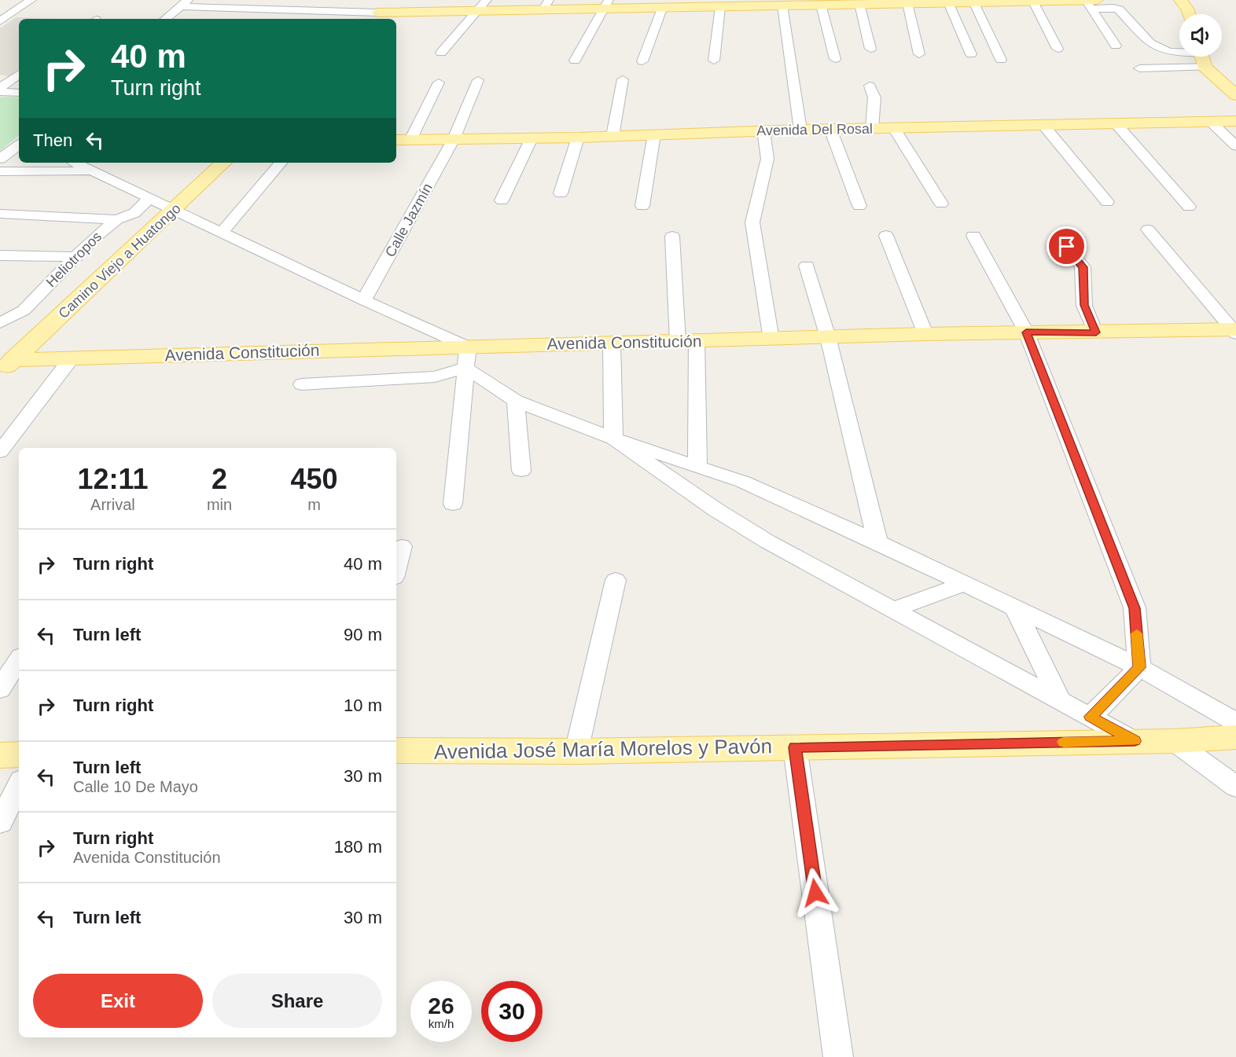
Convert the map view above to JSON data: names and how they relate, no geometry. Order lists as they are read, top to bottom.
{
  "streets": {
    "main road": [
      "Avenida Del Rosal",
      "Camino Viejo a Huatongo",
      "Avenida Constitución",
      "Avenida José María Morelos y Pavón"
    ],
    "street": ["Calle Jazmín", "Heliotropos"]
  },
  "crossings": [
    ["Avenida Del Rosal", "Calle Jazmín"],
    ["Camino Viejo a Huatongo", "Avenida Constitución"]
  ],
  "page": {
    "turn": ["40 m", "Turn right"],
    "then": "Then",
    "eta": [
      "12:11",
      "Arrival",
      "2",
      "min",
      "450",
      "m"
    ],
    "list": [
      {
        "name": "Turn right",
        "value": "40 m"
      },
      {
        "name": "Turn left",
        "value": "90 m"
      },
      {
        "name": "Turn right",
        "value": "10 m"
      },
      {
        "name": "Turn left",
        "note": "Calle 10 De Mayo",
        "value": "30 m"
      },
      {
        "name": "Turn right",
        "note": "Avenida Constitución",
        "value": "180 m"
      },
      {
        "name": "Turn left",
        "value": "30 m"
      }
    ],
    "buttons": ["Exit", "Share"],
    "speed": "26 km/h",
    "limit": "30"
  }
}
